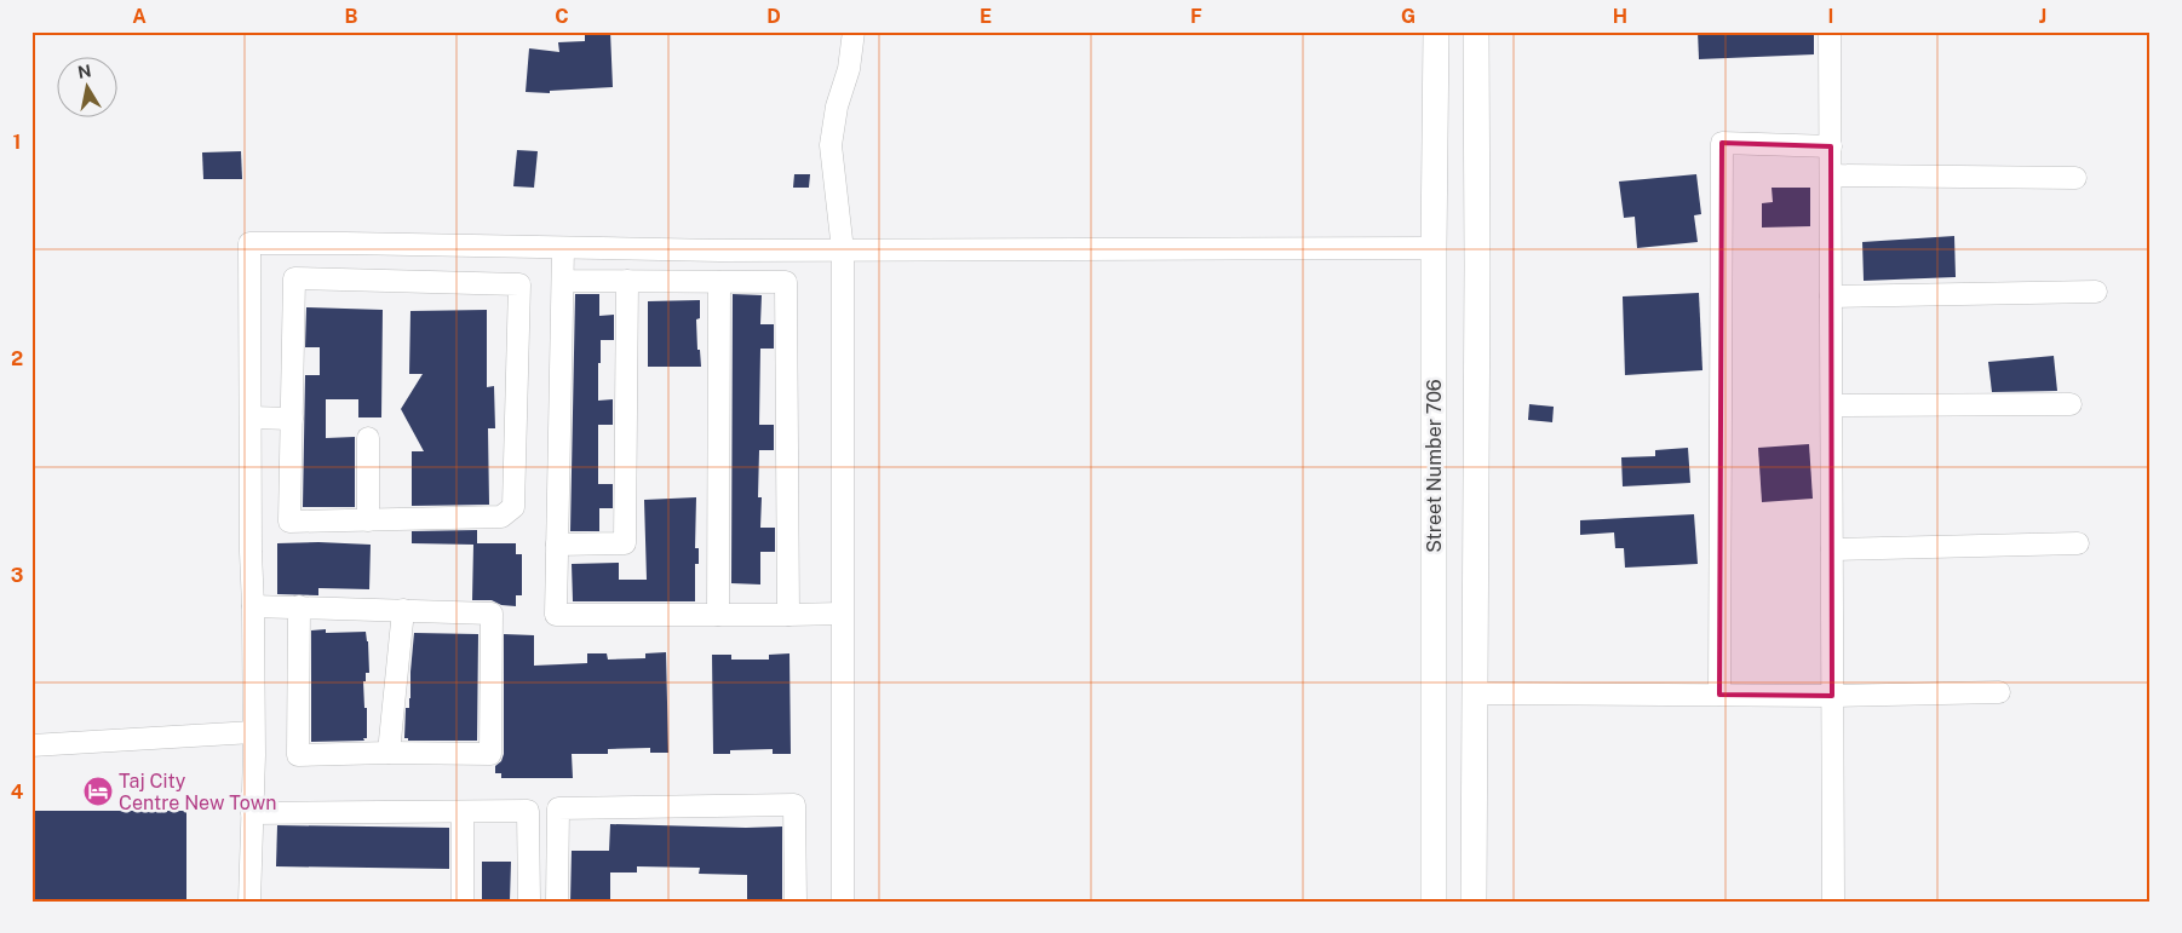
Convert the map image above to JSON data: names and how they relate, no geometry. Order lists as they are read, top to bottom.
{
  "streets": {
    "street": ["Street Number 706"]
  },
  "places": {
    "hotel": ["Taj City Centre New Town"]
  },
  "north": "top",
  "grid": {
    "columns": [
      "A",
      "B",
      "C",
      "D",
      "E",
      "F",
      "G",
      "H",
      "I",
      "J"
    ],
    "rows": [
      "1",
      "2",
      "3",
      "4"
    ]
  }
}
